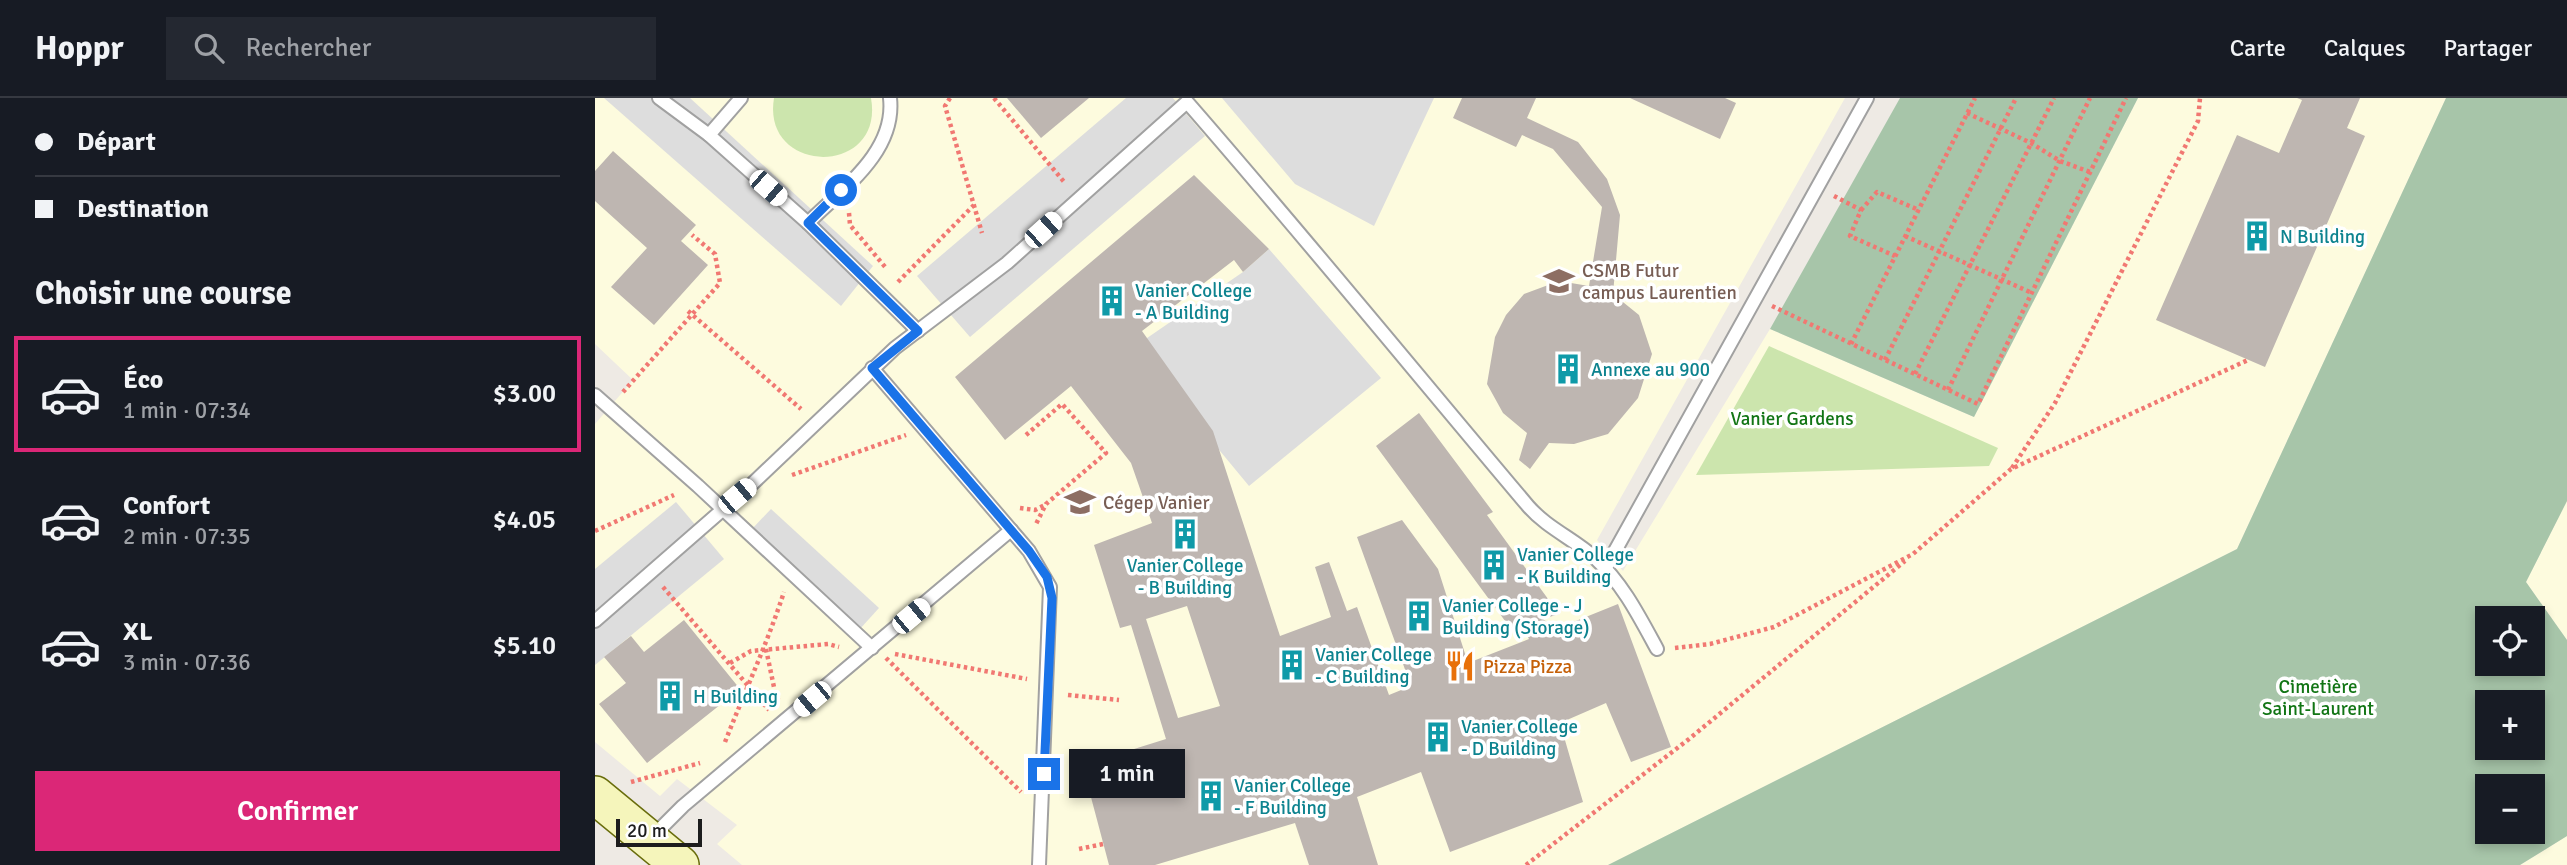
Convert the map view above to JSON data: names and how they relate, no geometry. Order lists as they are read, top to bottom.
{
  "parks": ["Vanier Gardens", "Cimetière Saint-Laurent"],
  "places": {
    "building": [
      "N Building",
      "Vanier College - A Building",
      "Annexe au 900",
      "Vanier College - B Building",
      "Vanier College - K Building",
      "Vanier College - J Building (Storage)",
      "Vanier College - C Building",
      "H Building",
      "Vanier College - D Building",
      "Vanier College - F Building"
    ],
    "school or university": ["CSMB Futur campus Laurentien", "Cégep Vanier"],
    "restaurant": ["Pizza Pizza"]
  },
  "scale_bar": "20 m",
  "page": {
    "header": "Hoppr",
    "search": "Rechercher",
    "nav": ["Carte", "Calques", "Partager"],
    "banner": ["Départ", "Destination"],
    "heading": "Choisir une course",
    "list": [
      {
        "name": "Éco",
        "note": "1 min · 07:34",
        "value": "$3.00"
      },
      {
        "name": "Confort",
        "note": "2 min · 07:35",
        "value": "$4.05"
      },
      {
        "name": "XL",
        "note": "3 min · 07:36",
        "value": "$5.10"
      }
    ],
    "map_buttons": ["+", "−"],
    "bubble": "1 min",
    "buttons": "Confirmer",
    "scale": "20 m"
  }
}
